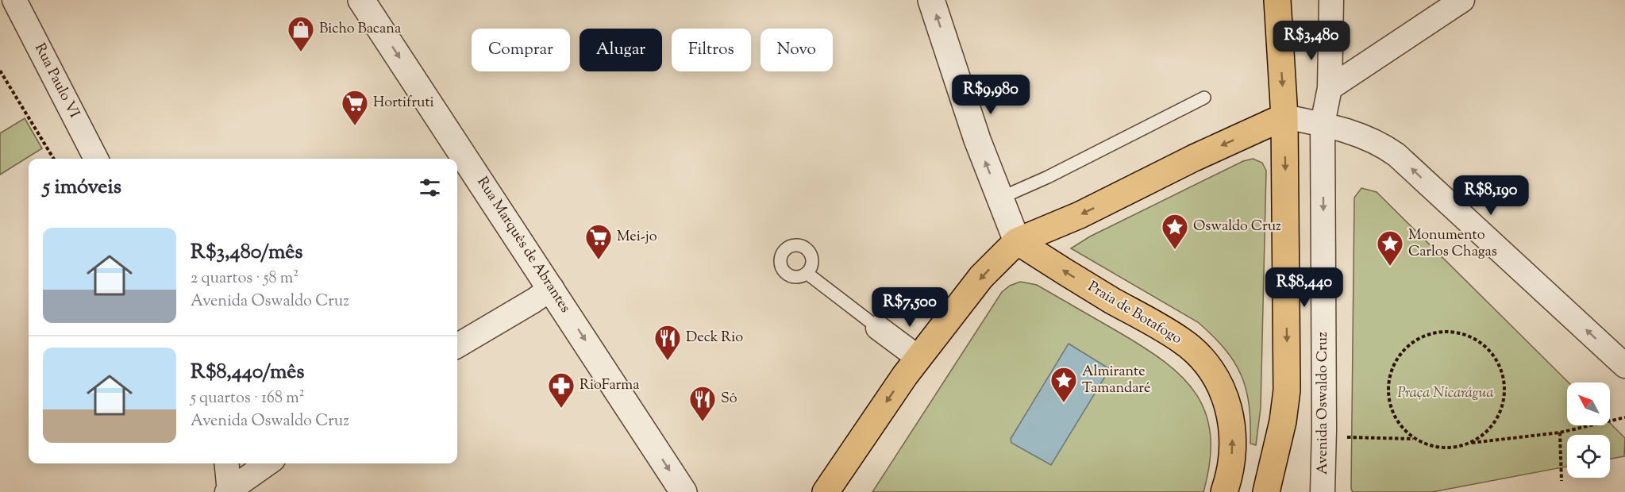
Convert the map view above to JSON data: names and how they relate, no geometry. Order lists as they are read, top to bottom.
{
  "streets": {
    "main road": ["Praia de Botafogo"],
    "street": ["Rua Paulo VI", "Rua Marquês de Abrantes", "Avenida Oswaldo Cruz"]
  },
  "one_way": ["Rua Marquês de Abrantes", "Praia de Botafogo", "Avenida Oswaldo Cruz"],
  "parks": ["Praça Nicarágua"],
  "places": {
    "shop": ["Bicho Bacana"],
    "supermarket": ["Hortifruti", "Mei-jo"],
    "place": ["Oswaldo Cruz", "Monumento Carlos Chagas", "Almirante Tamandaré"],
    "restaurant": ["Deck Rio", "Sô"],
    "pharmacy": ["RioFarma"]
  },
  "north": "top left",
  "page": {
    "price": [
      "R$3,480",
      "R$9,980",
      "R$8,190",
      "R$8,440",
      "R$7,500"
    ],
    "chip": [
      "Comprar",
      "Alugar",
      "Filtros",
      "Novo"
    ],
    "heading": "5 imóveis",
    "list": [
      {
        "name": "R$3,480/mês",
        "note": "2 quartos · 58 m² · Avenida Oswaldo Cruz"
      },
      {
        "name": "R$8,440/mês",
        "note": "5 quartos · 168 m² · Avenida Oswaldo Cruz"
      }
    ]
  }
}
